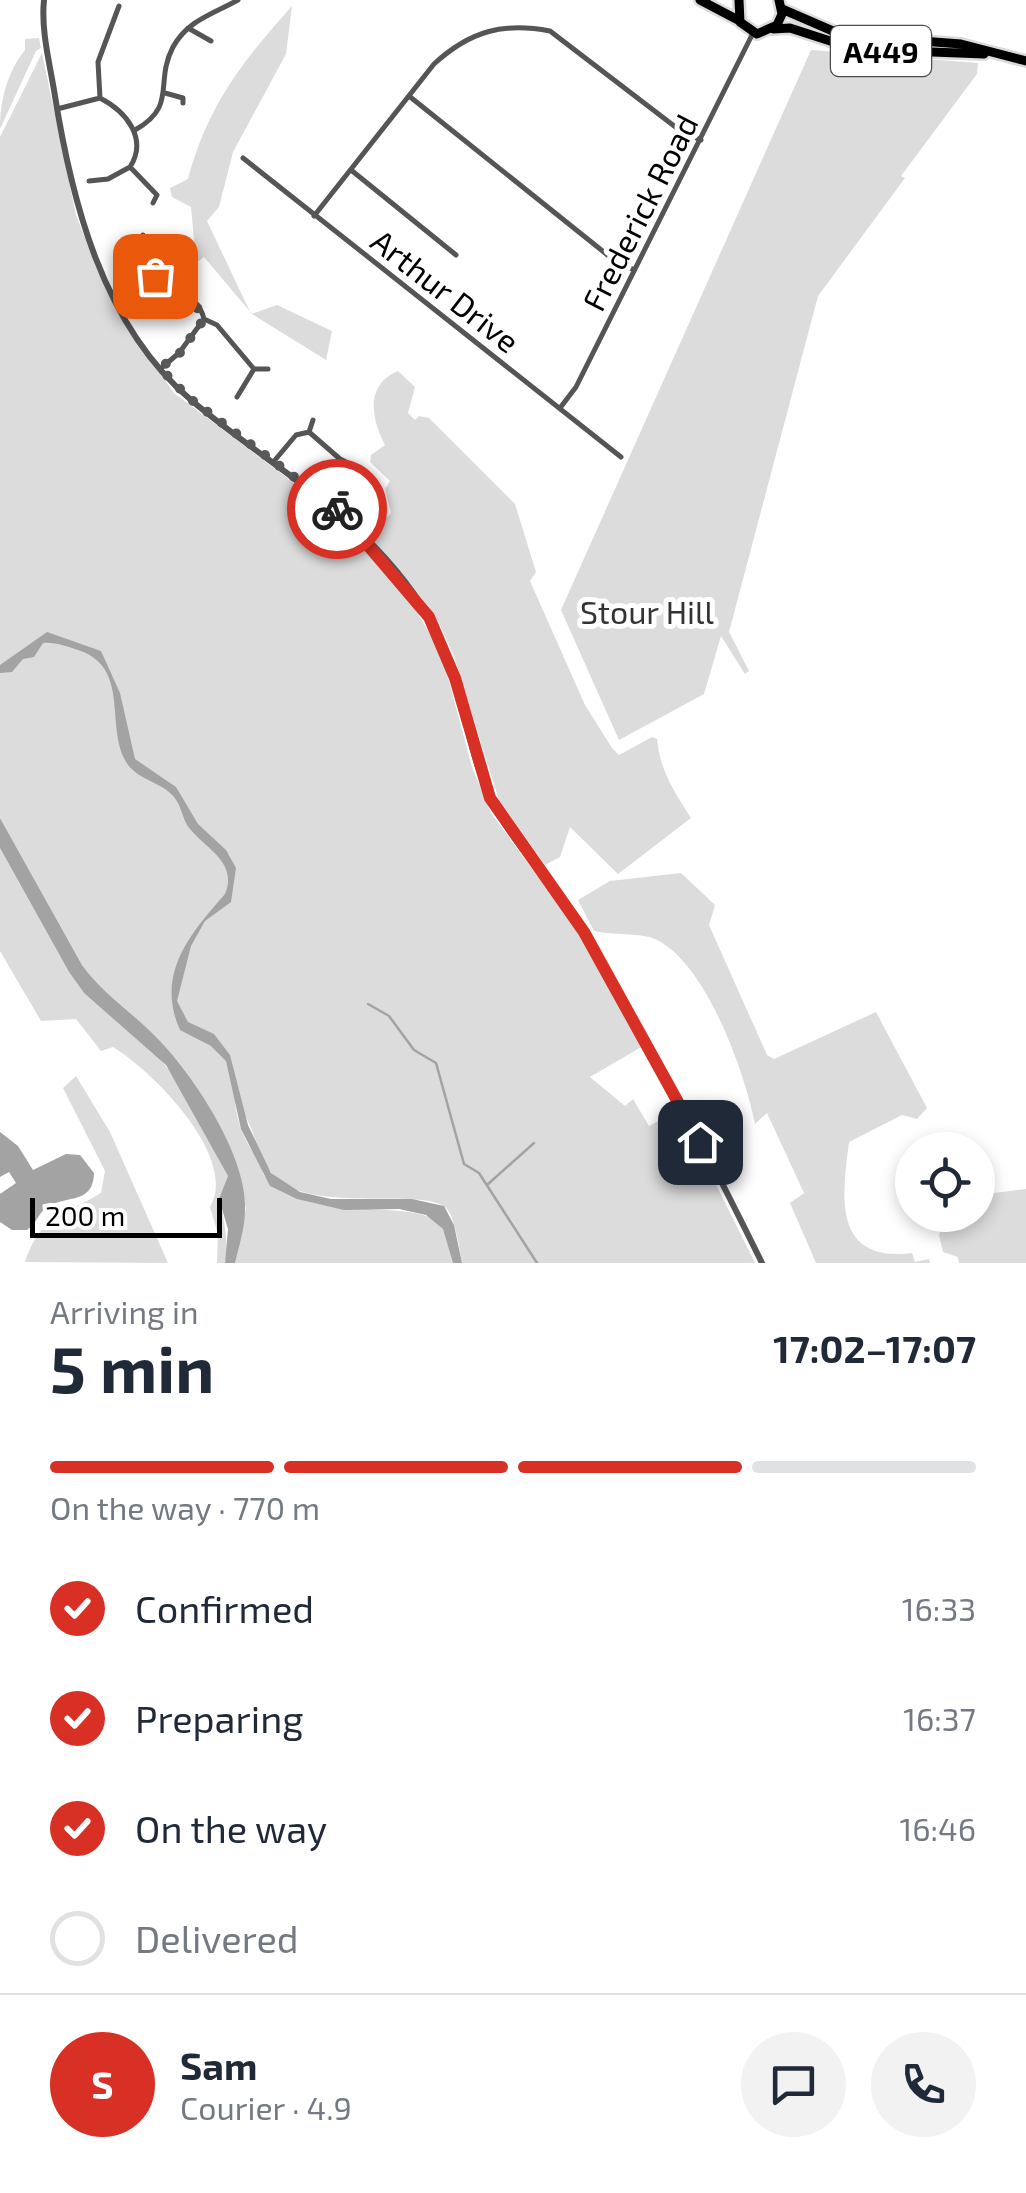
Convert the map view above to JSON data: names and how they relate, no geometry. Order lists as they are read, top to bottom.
{
  "streets": {
    "highway": ["A449"],
    "street": ["Frederick Road", "Arthur Drive"]
  },
  "crossings": [
    ["A449", "Frederick Road"],
    ["Frederick Road", "Arthur Drive"]
  ],
  "parks": ["Stour Hill"],
  "scale_bar": "200 m",
  "page": {
    "scale": "200 m",
    "heading": ["5 min", "Arriving in", "17:02–17:07"],
    "panel": ["Sam", "Courier · 4.9"],
    "bar": "On the way · 770 m",
    "list": [
      ["Confirmed", "16:33"],
      ["Preparing", "16:37"],
      ["On the way", "16:46"],
      "Delivered"
    ],
    "round": "S"
  }
}
